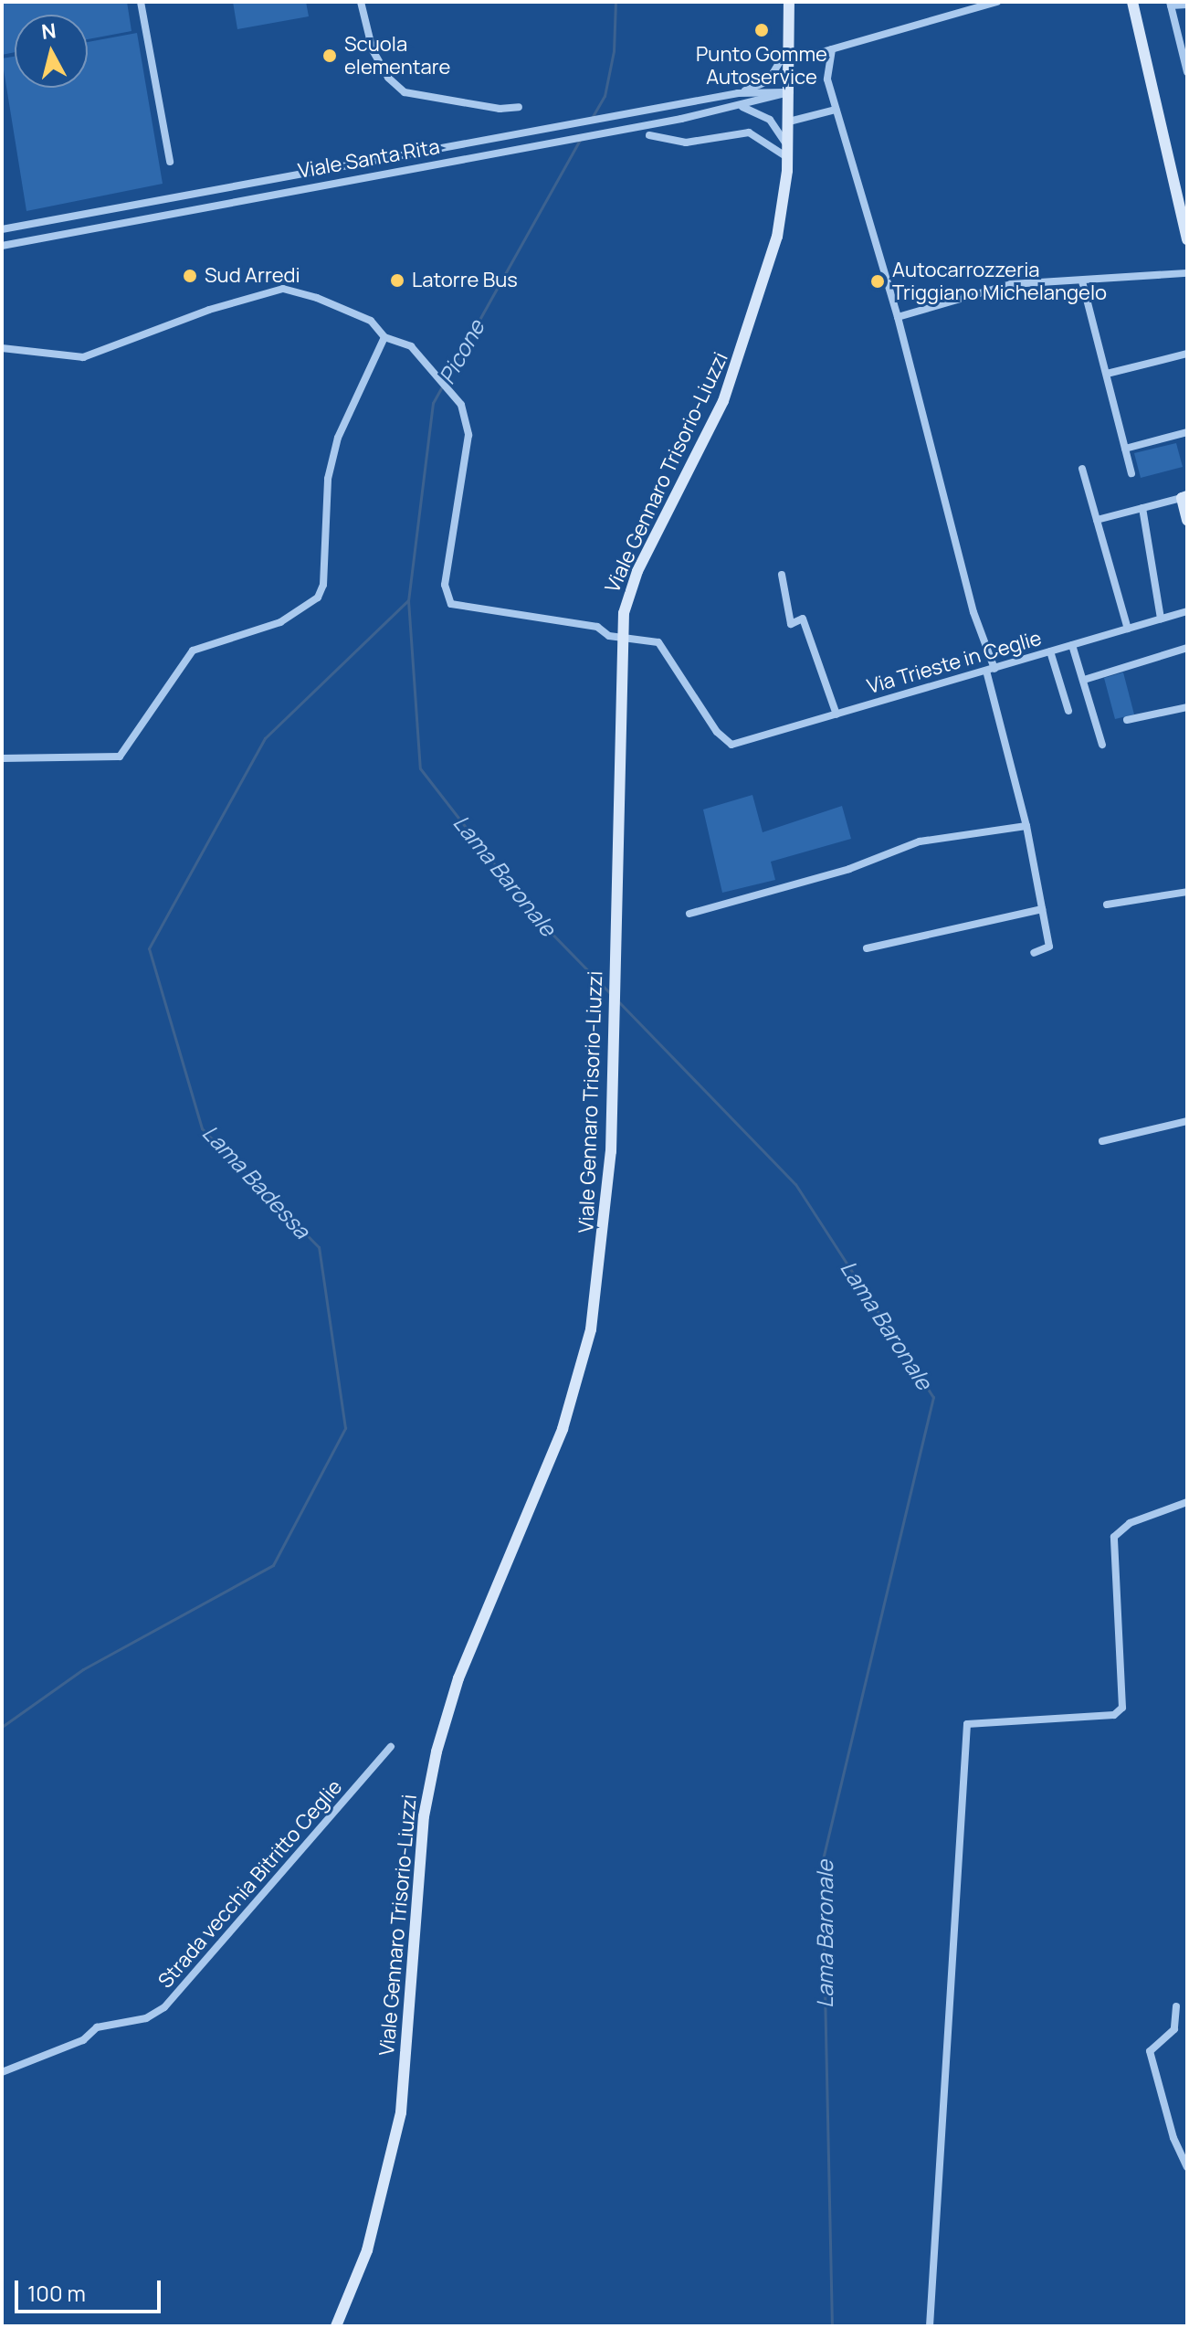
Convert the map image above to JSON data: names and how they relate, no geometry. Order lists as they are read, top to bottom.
{
  "streets": {
    "main road": ["Viale Gennaro Trisorio-Liuzzi"],
    "street": ["Viale Santa Rita", "Via Trieste in Ceglie", "Strada vecchia Bitritto Ceglie"]
  },
  "crossings": [
    ["Viale Santa Rita", "Viale Gennaro Trisorio-Liuzzi"],
    ["Viale Gennaro Trisorio-Liuzzi", "Via Trieste in Ceglie"]
  ],
  "water": ["Picone", "Lama Baronale", "Lama Badessa"],
  "places": [
    "Punto Gomme Autoservice",
    "Scuola elementare",
    "Sud Arredi",
    "Latorre Bus",
    "Autocarrozzeria Triggiano Michelangelo"
  ],
  "scale_bar": "100 m",
  "north": "top"
}
